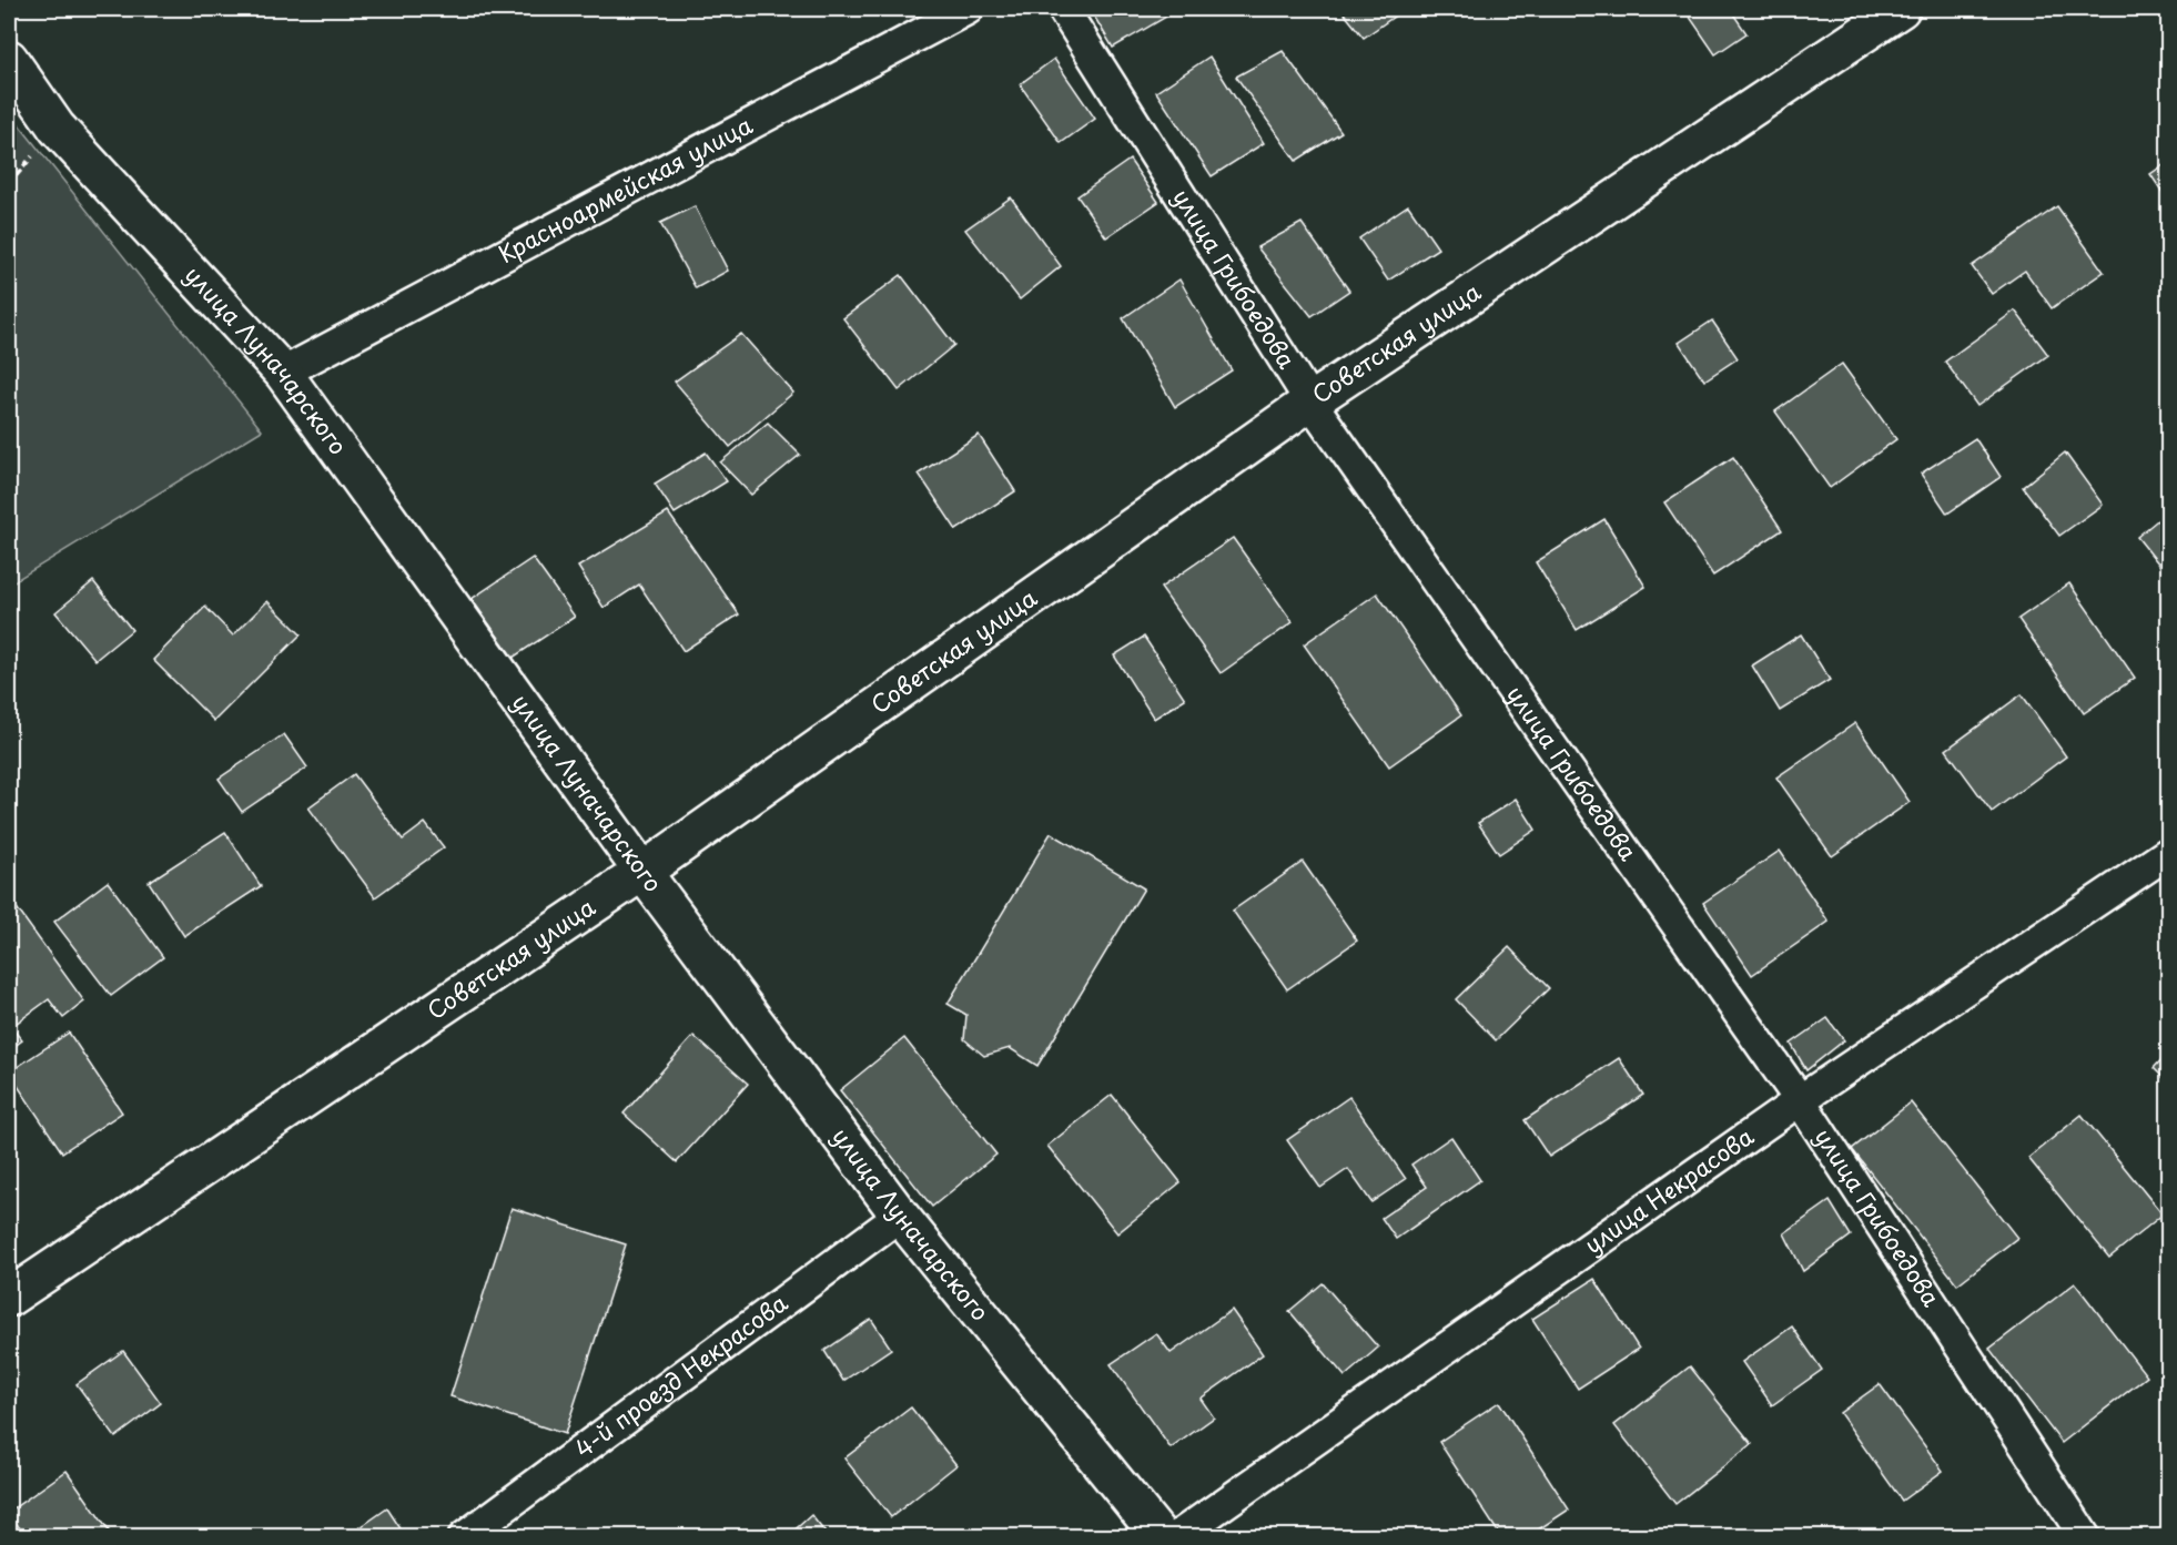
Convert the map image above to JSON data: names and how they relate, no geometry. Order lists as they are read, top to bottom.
{
  "streets": {
    "street": [
      "Красноармейская улица",
      "улица Грибоедова",
      "Советская улица",
      "улица Луначарского",
      "улица Некрасова",
      "4-й проезд Некрасова"
    ]
  },
  "crossings": [
    ["Красноармейская улица", "улица Луначарского"],
    ["улица Грибоедова", "Советская улица"],
    ["улица Грибоедова", "улица Некрасова"],
    ["Советская улица", "улица Луначарского"],
    ["улица Луначарского", "4-й проезд Некрасова"]
  ]
}
